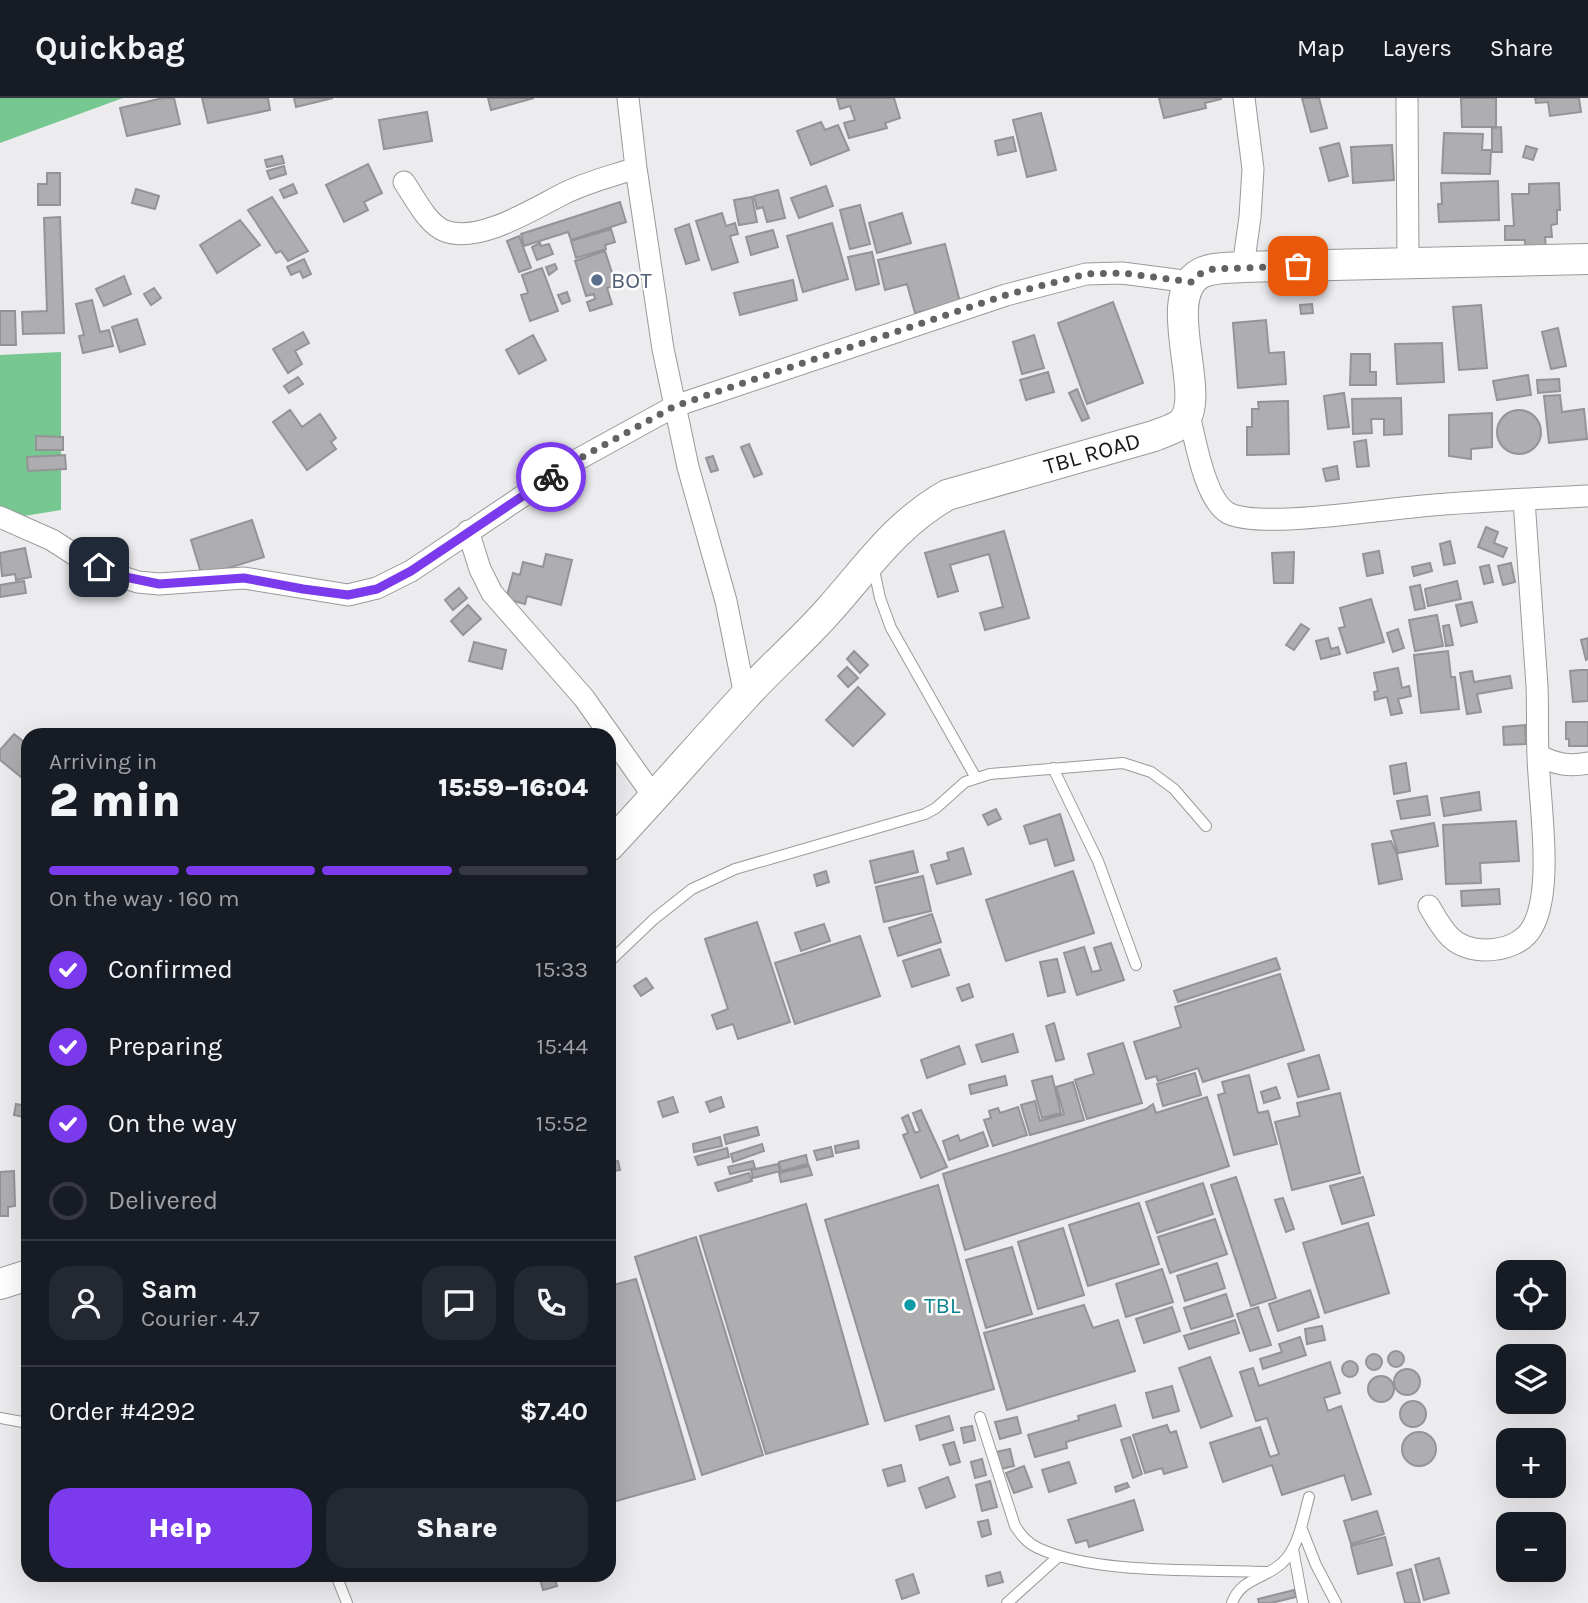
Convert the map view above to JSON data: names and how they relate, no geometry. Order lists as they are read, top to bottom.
{
  "streets": {
    "street": ["TBL ROAD"]
  },
  "places": ["BOT", "TBL"],
  "page": {
    "header": "Quickbag",
    "nav": ["Map", "Layers", "Share"],
    "heading": ["2 min", "Arriving in", "15:59–16:04"],
    "panel": [
      "Sam",
      "Courier · 4.7",
      "Order #4292",
      "$7.40"
    ],
    "bar": "On the way · 160 m",
    "list": [
      ["Confirmed", "15:33"],
      ["Preparing", "15:44"],
      ["On the way", "15:52"],
      "Delivered"
    ],
    "map_buttons": ["+", "−"],
    "buttons": ["Help", "Share"]
  }
}
